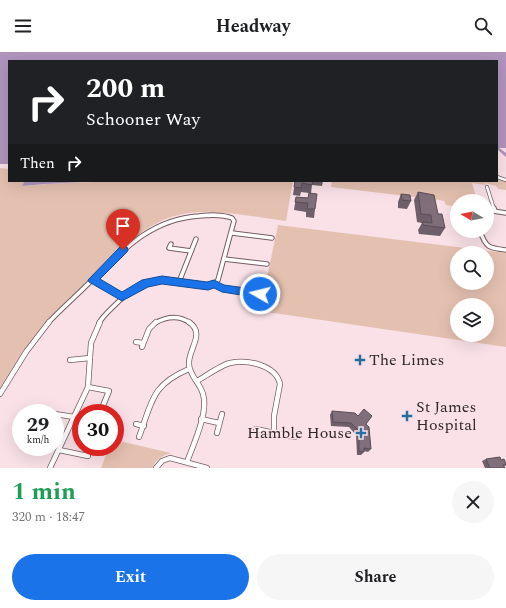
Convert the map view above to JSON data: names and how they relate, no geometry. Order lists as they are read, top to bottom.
{
  "places": {
    "health": ["The Limes", "St James Hospital", "Hamble House"]
  },
  "north": "left",
  "page": {
    "header": "Headway",
    "turn": ["200 m", "Schooner Way"],
    "then": "Then",
    "speed": "29 km/h",
    "limit": "30",
    "heading": ["1 min", "320 m · 18:47"],
    "buttons": ["Exit", "Share"]
  }
}
